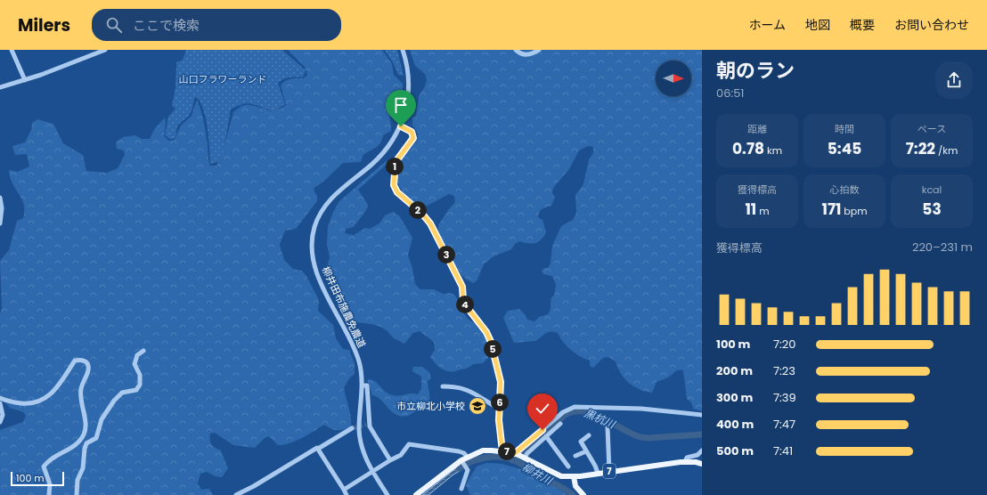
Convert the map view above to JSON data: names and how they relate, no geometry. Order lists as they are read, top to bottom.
{
  "streets": {
    "main road": ["7"],
    "street": ["柳井田布施農免農道"]
  },
  "water": ["黒杭川", "柳井川"],
  "parks": ["山口フラワーランド"],
  "places": {
    "school or university": ["市立柳北小学校"]
  },
  "scale_bar": "100 m",
  "north": "right",
  "page": {
    "header": "Milers",
    "search": "ここで検索",
    "nav": [
      "ホーム",
      "地図",
      "概要",
      "お問い合わせ"
    ],
    "heading": ["朝のラン", "06:51"],
    "stats": [
      ["距離", "0.78 km"],
      ["時間", "5:45"],
      ["ペース", "7:22 /km"],
      ["獲得標高", "11 m"],
      ["心拍数", "171 bpm"],
      ["kcal", "53"]
    ],
    "pins": [
      "1",
      "2",
      "3",
      "4",
      "5",
      "6",
      "7"
    ],
    "chart": ["獲得標高", "220–231 m"],
    "list": [
      {
        "name": "100 m",
        "note": "7:20"
      },
      {
        "name": "200 m",
        "note": "7:23"
      },
      {
        "name": "300 m",
        "note": "7:39"
      },
      {
        "name": "400 m",
        "note": "7:47"
      },
      {
        "name": "500 m",
        "note": "7:41"
      }
    ],
    "scale": "100 m"
  }
}
